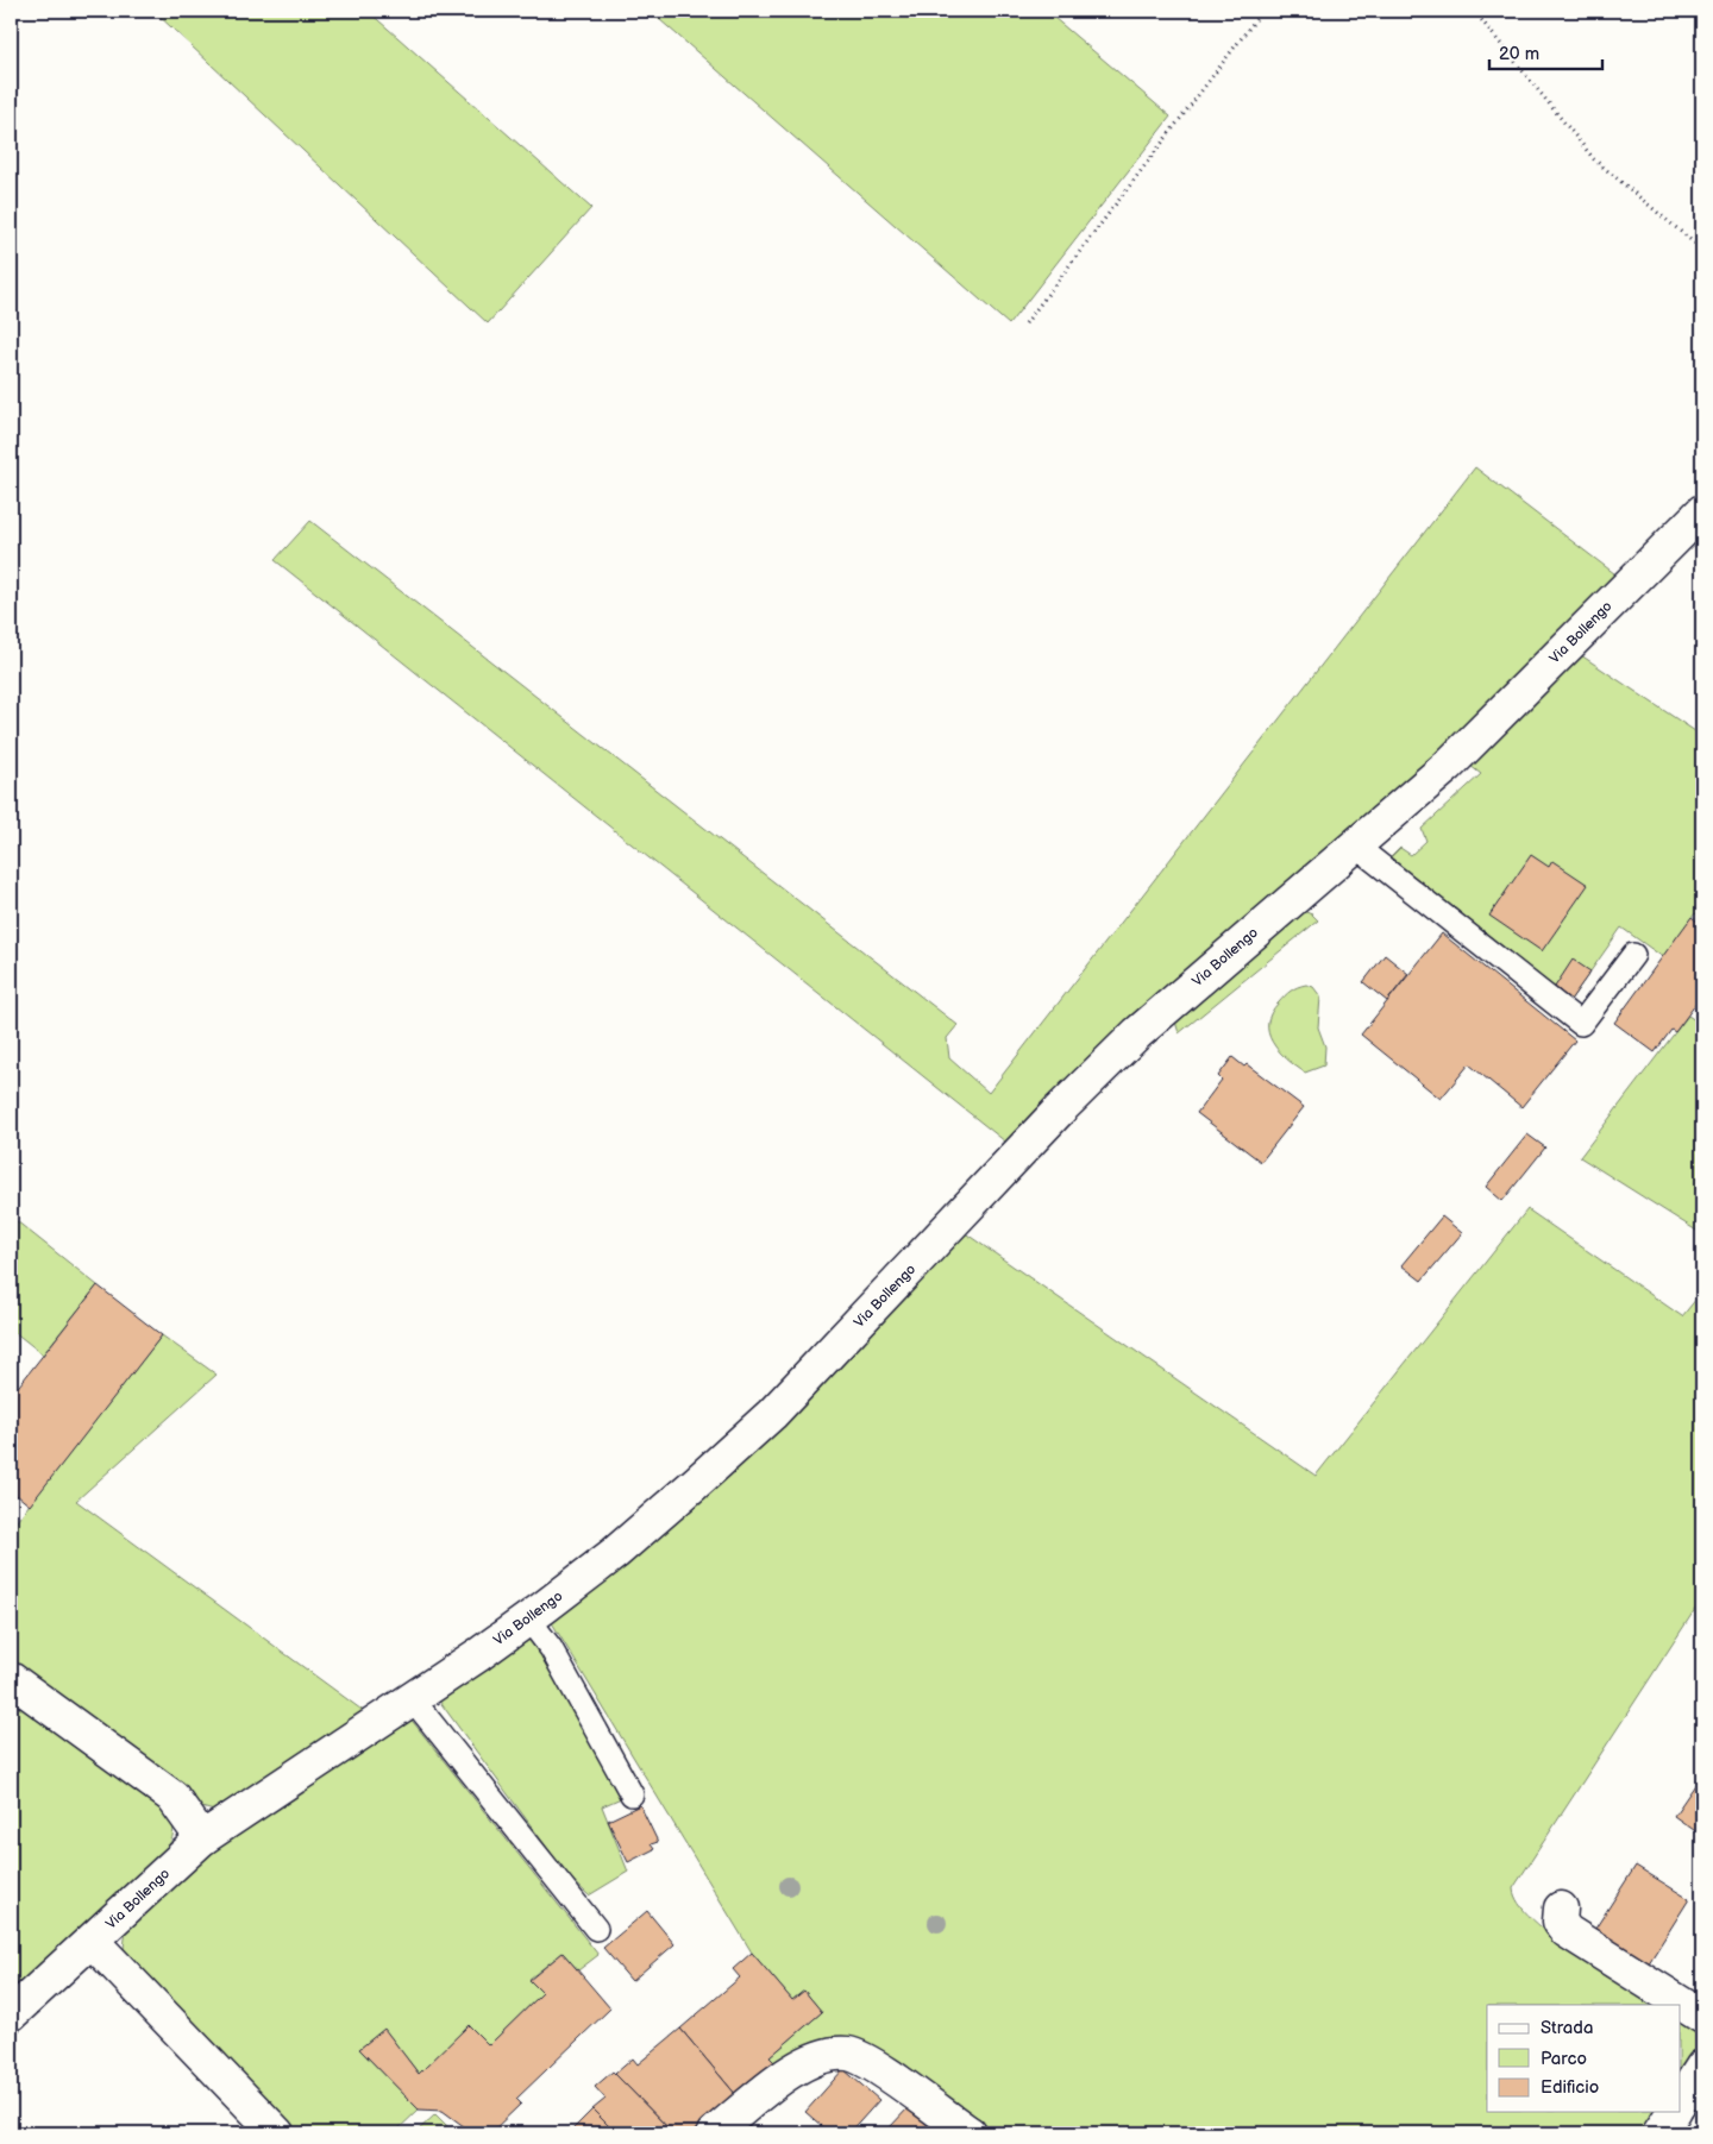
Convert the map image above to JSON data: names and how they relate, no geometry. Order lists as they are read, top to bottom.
{
  "streets": {
    "street": ["Via Bollengo"]
  },
  "legend": ["Strada", "Parco", "Edificio"],
  "scale_bar": "20 m"
}
